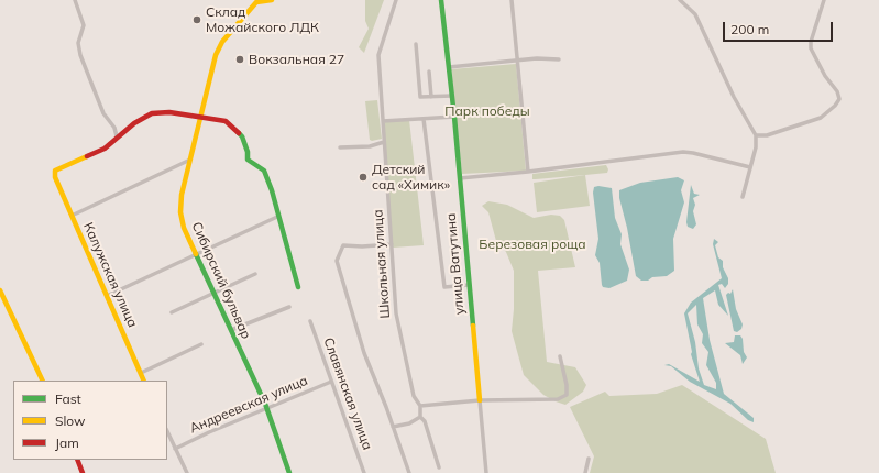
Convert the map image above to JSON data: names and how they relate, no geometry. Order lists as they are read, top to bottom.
{
  "streets": {
    "street": [
      "Школьная улица",
      "улица Ватутина",
      "Калужская улица",
      "Сибирский бульвар",
      "Славянская улица",
      "Андреевская улица"
    ]
  },
  "crossings": [
    ["Сибирский бульвар", "Андреевская улица"],
    ["Славянская улица", "Андреевская улица"]
  ],
  "parks": ["Парк победы", "Березовая роща"],
  "places": ["Склад Можайского ЛДК", "Вокзальная 27", "Детский сад «Химик»"],
  "legend": ["Fast", "Slow", "Jam"],
  "scale_bar": "200 m"
}
